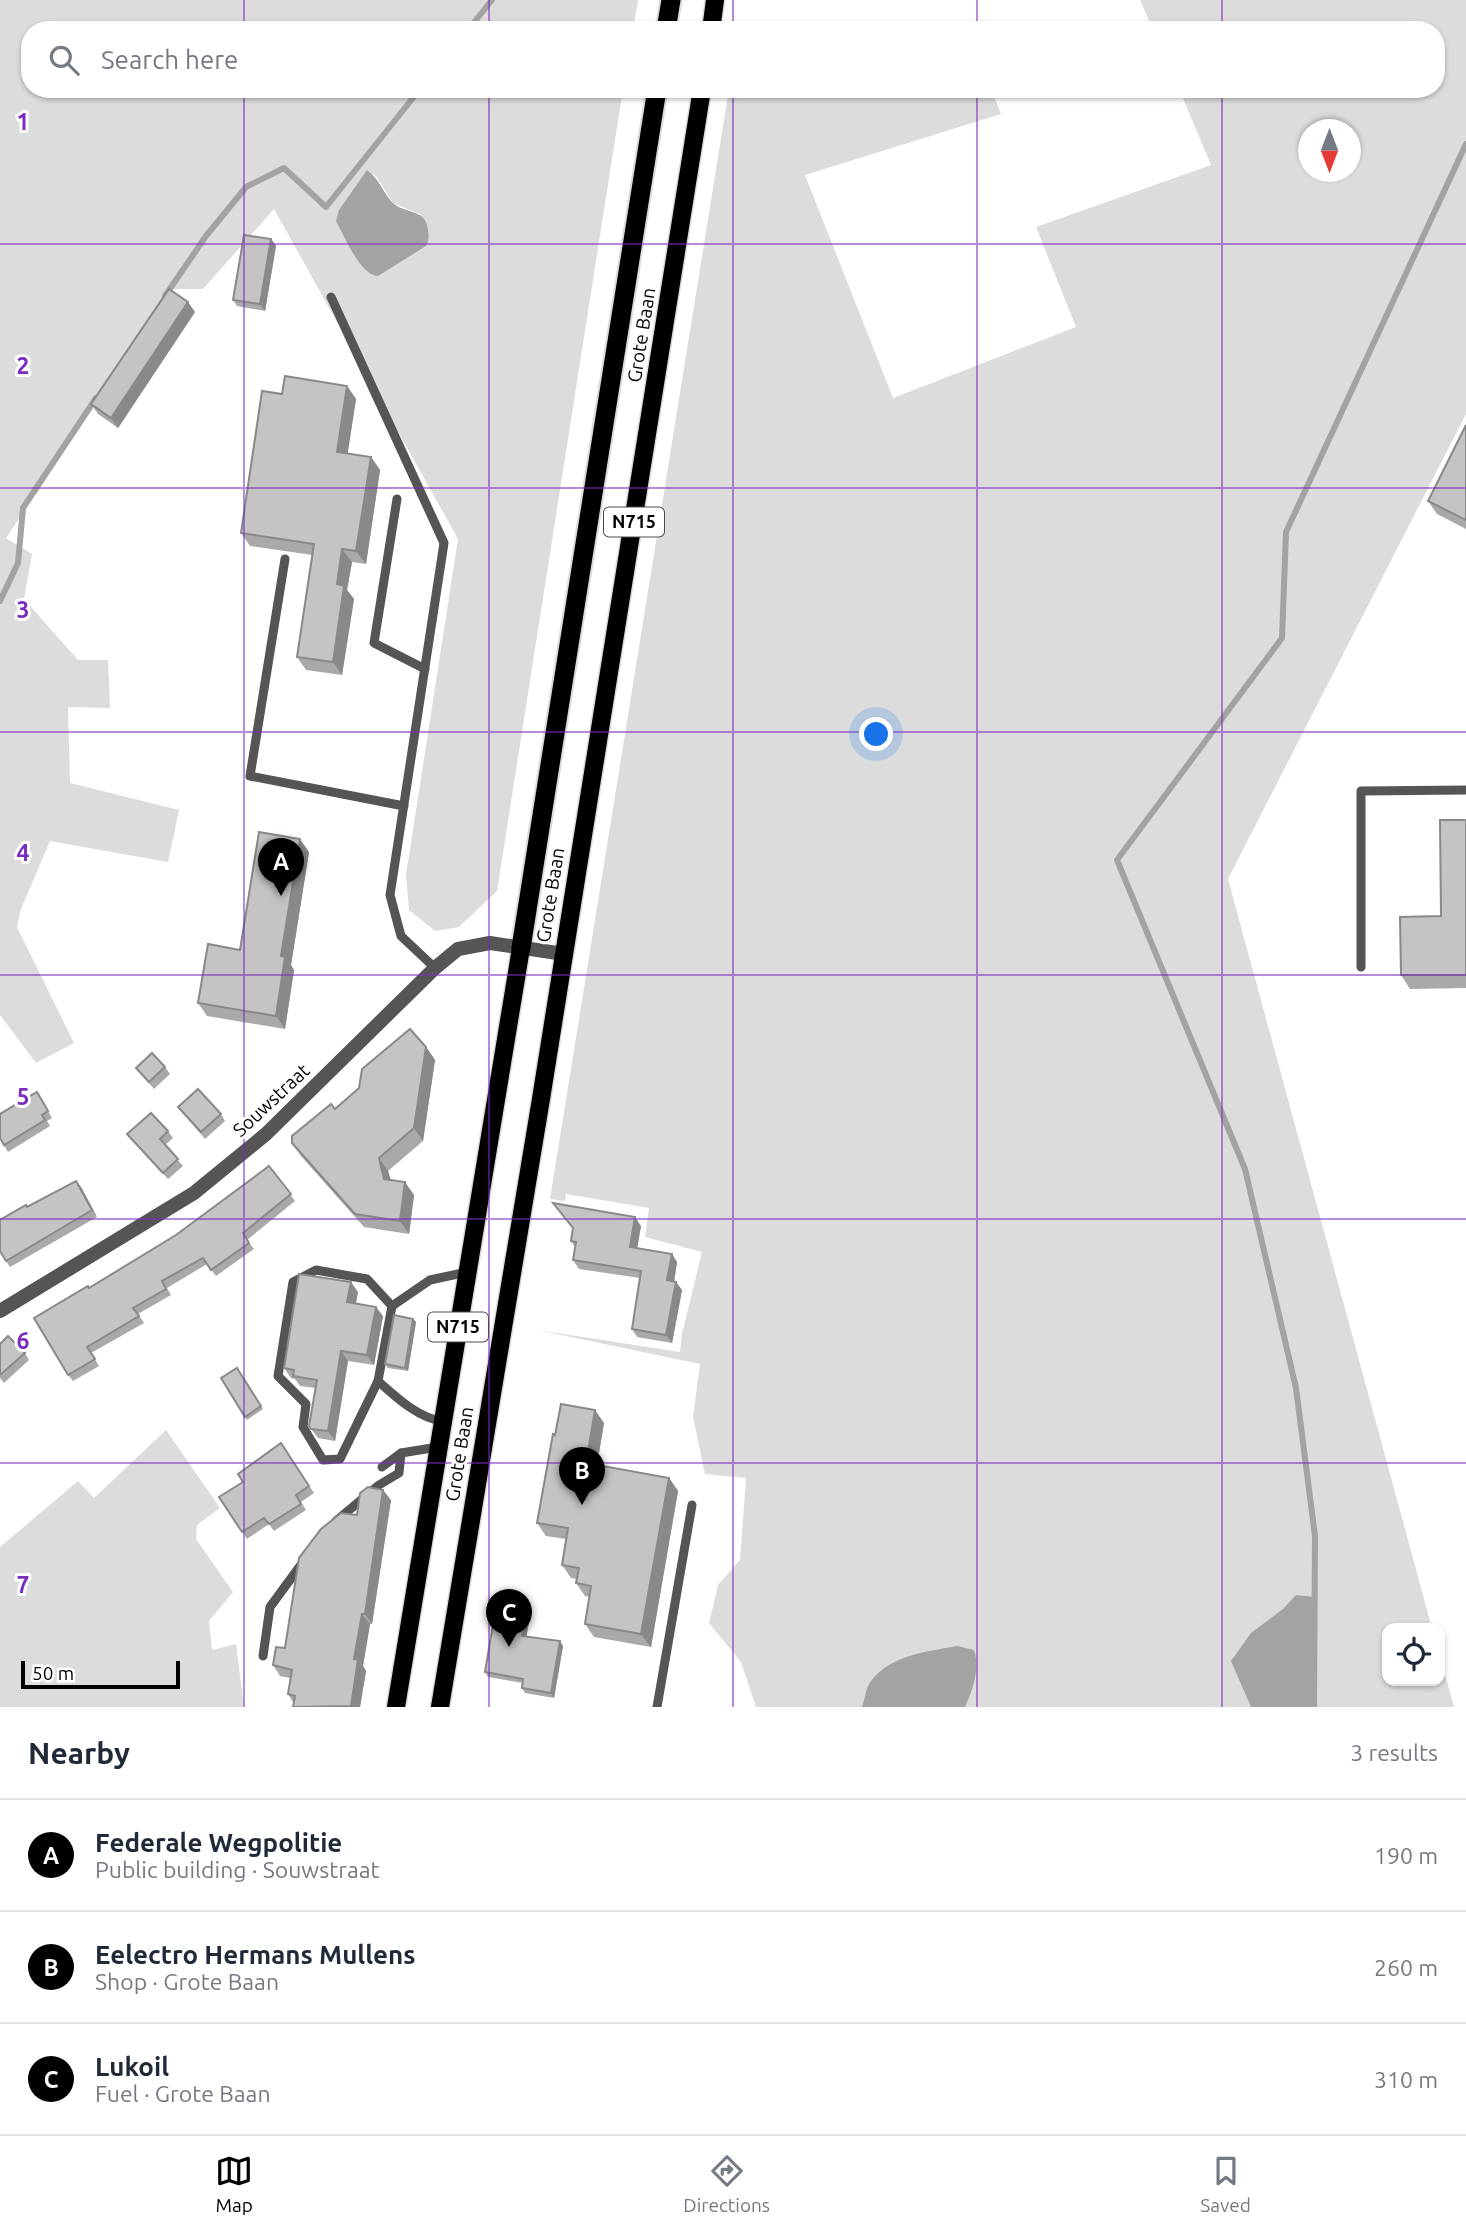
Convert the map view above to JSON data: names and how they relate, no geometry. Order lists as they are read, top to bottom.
{
  "streets": {
    "highway": ["Grote Baan", "N715"],
    "street": ["Souwstraat"]
  },
  "crossings": [
    ["Grote Baan", "Souwstraat"]
  ],
  "scale_bar": "50 m",
  "north": "bottom",
  "page": {
    "search": "Search here",
    "pins": ["A", "B", "C"],
    "scale": "50 m",
    "heading": ["Nearby", "3 results"],
    "list": [
      {
        "mark": "A",
        "name": "Federale Wegpolitie",
        "note": "Public building · Souwstraat",
        "value": "190 m"
      },
      {
        "mark": "B",
        "name": "Eelectro Hermans Mullens",
        "note": "Shop · Grote Baan",
        "value": "260 m"
      },
      {
        "mark": "C",
        "name": "Lukoil",
        "note": "Fuel · Grote Baan",
        "value": "310 m"
      }
    ],
    "nav": ["Map", "Directions", "Saved"]
  },
  "grid": {
    "rows": [
      "1",
      "2",
      "3",
      "4",
      "5",
      "6",
      "7"
    ]
  }
}
